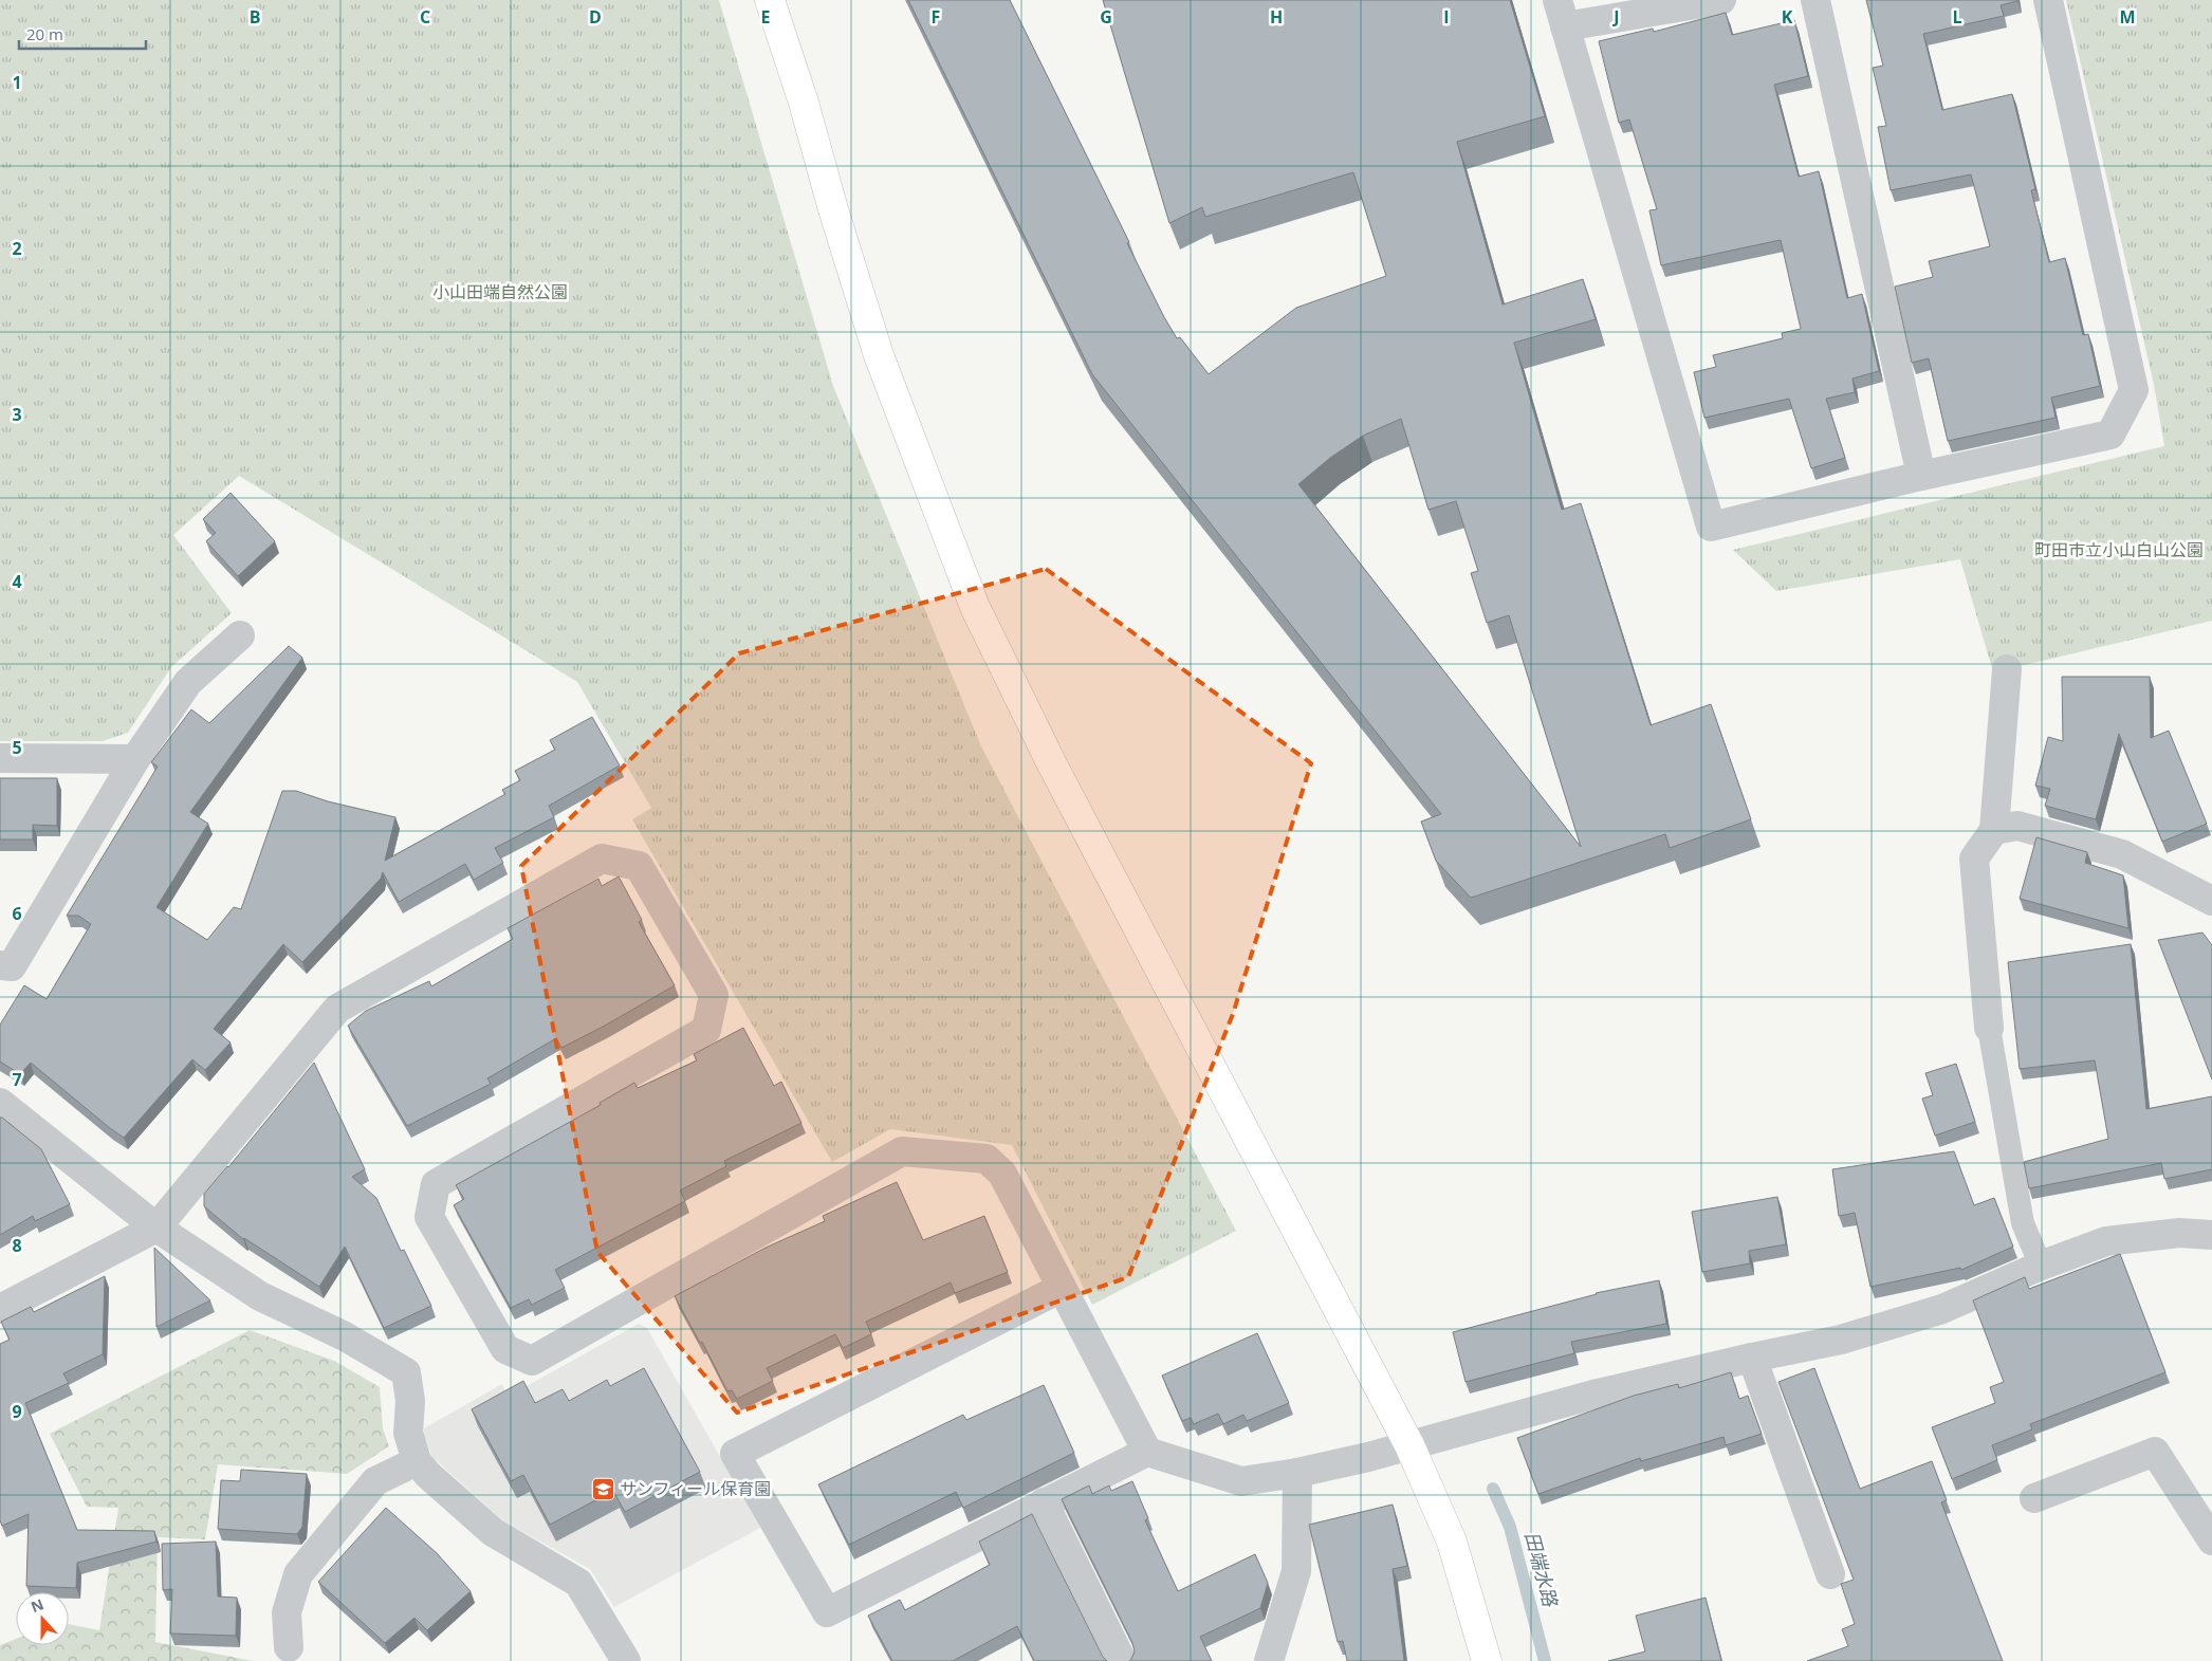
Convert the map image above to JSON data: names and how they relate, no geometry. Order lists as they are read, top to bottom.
{
  "water": ["田端水路"],
  "parks": ["小山田端自然公園", "町田市立小山白山公園"],
  "places": {
    "school or university": ["サンフィール保育園"]
  },
  "scale_bar": "20 m",
  "north": "top",
  "grid": {
    "columns": [
      "B",
      "C",
      "D",
      "E",
      "F",
      "G",
      "H",
      "I",
      "J",
      "K",
      "L",
      "M"
    ],
    "rows": [
      "1",
      "2",
      "3",
      "4",
      "5",
      "6",
      "7",
      "8",
      "9"
    ]
  }
}
